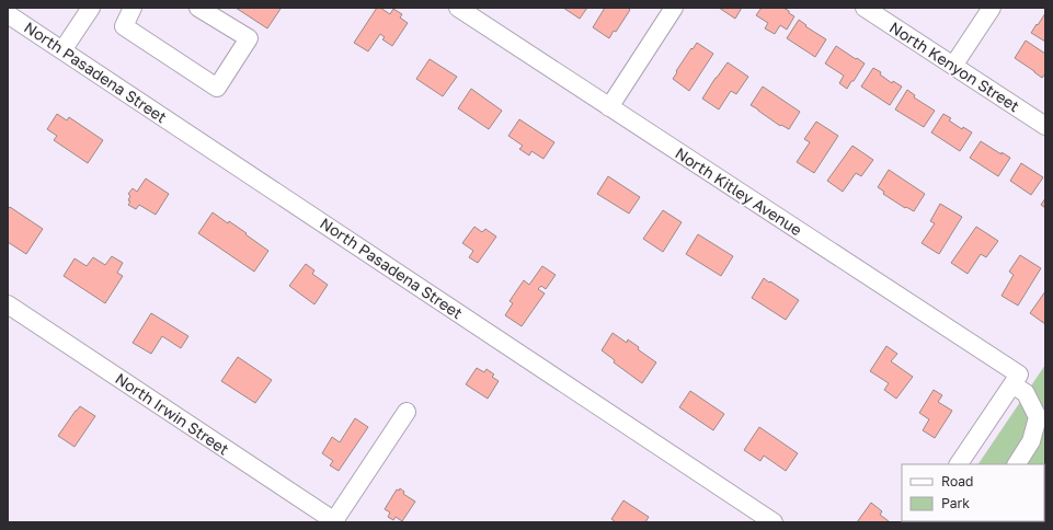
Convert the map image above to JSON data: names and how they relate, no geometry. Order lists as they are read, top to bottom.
{
  "streets": {
    "street": [
      "North Kenyon Street",
      "North Pasadena Street",
      "North Kitley Avenue",
      "North Irwin Street"
    ]
  },
  "legend": ["Road", "Park"]
}
